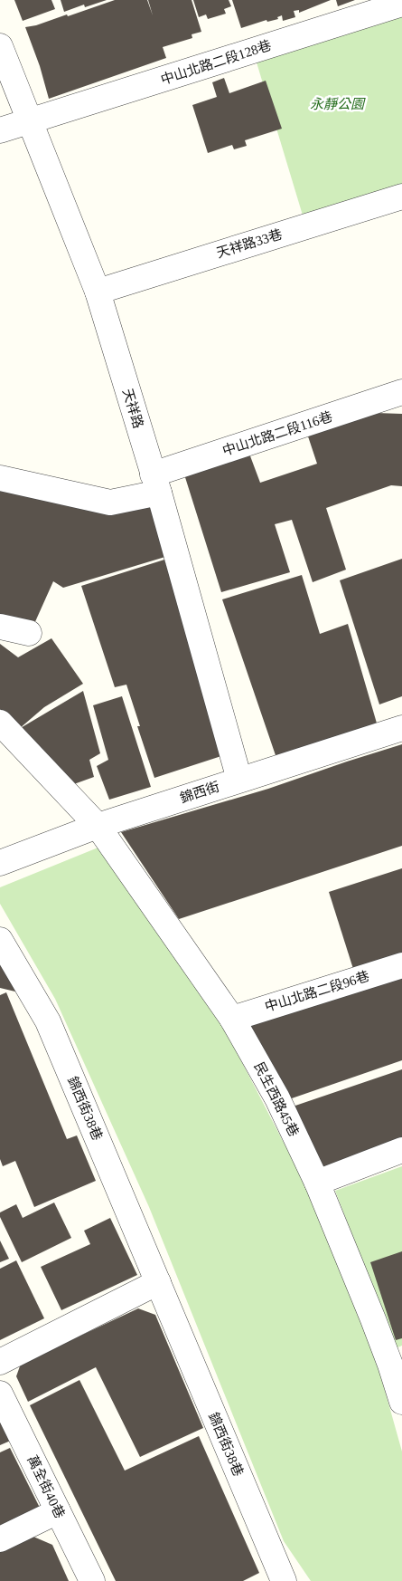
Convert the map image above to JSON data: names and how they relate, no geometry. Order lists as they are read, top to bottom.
{
  "streets": {
    "street": [
      "中山北路二段128巷",
      "天祥路33巷",
      "天祥路",
      "中山北路二段116巷",
      "錦西街",
      "中山北路二段96巷",
      "民生西路45巷",
      "錦西街38巷",
      "萬全街40巷"
    ]
  },
  "crossings": [
    ["中山北路二段128巷", "天祥路"],
    ["天祥路33巷", "天祥路"],
    ["天祥路", "中山北路二段116巷"],
    ["天祥路", "錦西街"],
    ["錦西街", "民生西路45巷"],
    ["中山北路二段96巷", "民生西路45巷"]
  ],
  "parks": ["永靜公園"]
}
